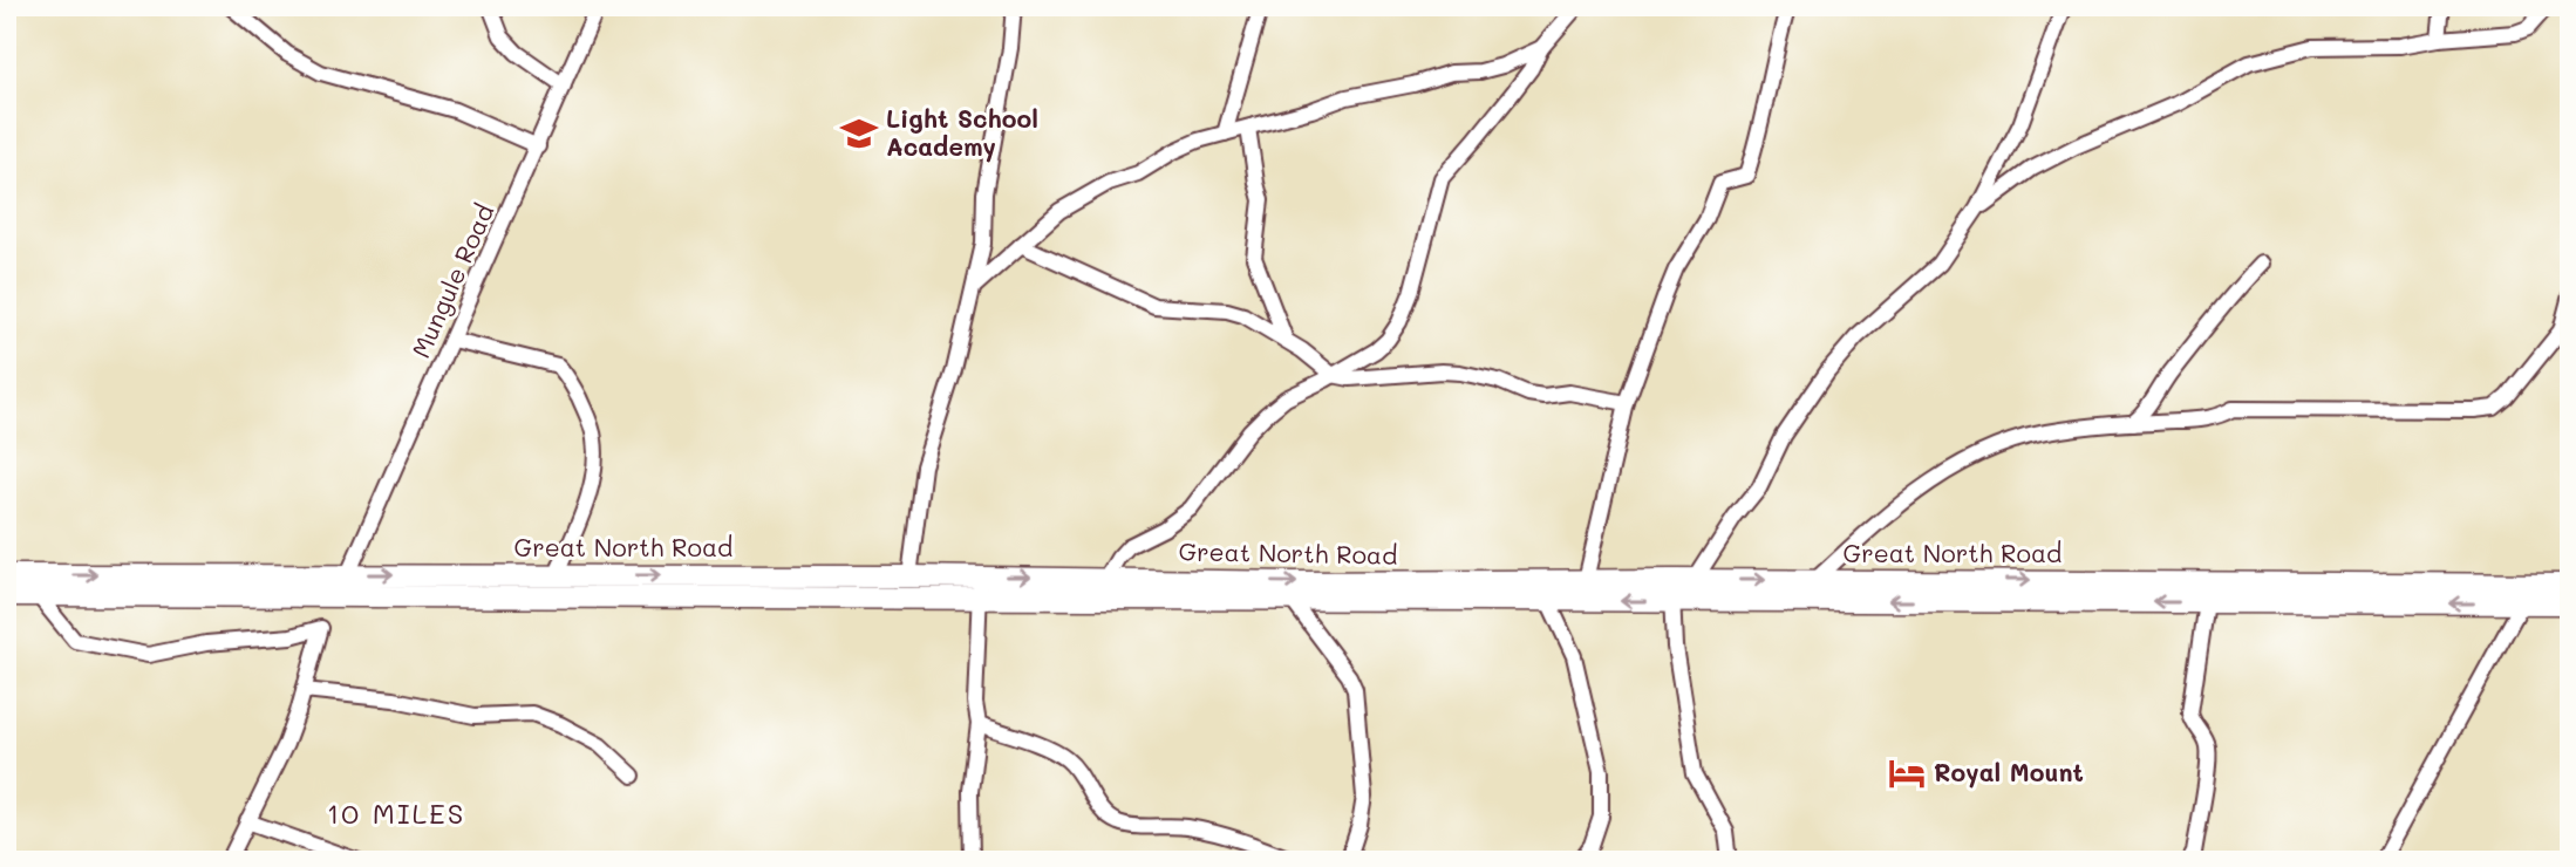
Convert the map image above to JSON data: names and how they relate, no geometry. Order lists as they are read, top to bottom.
{
  "streets": {
    "highway": ["Great North Road"],
    "street": ["Mungule Road"]
  },
  "crossings": [
    ["Mungule Road", "Great North Road"]
  ],
  "districts": ["10 MILES"],
  "places": {
    "school or university": ["Light School Academy"],
    "hotel": ["Royal Mount"]
  }
}
